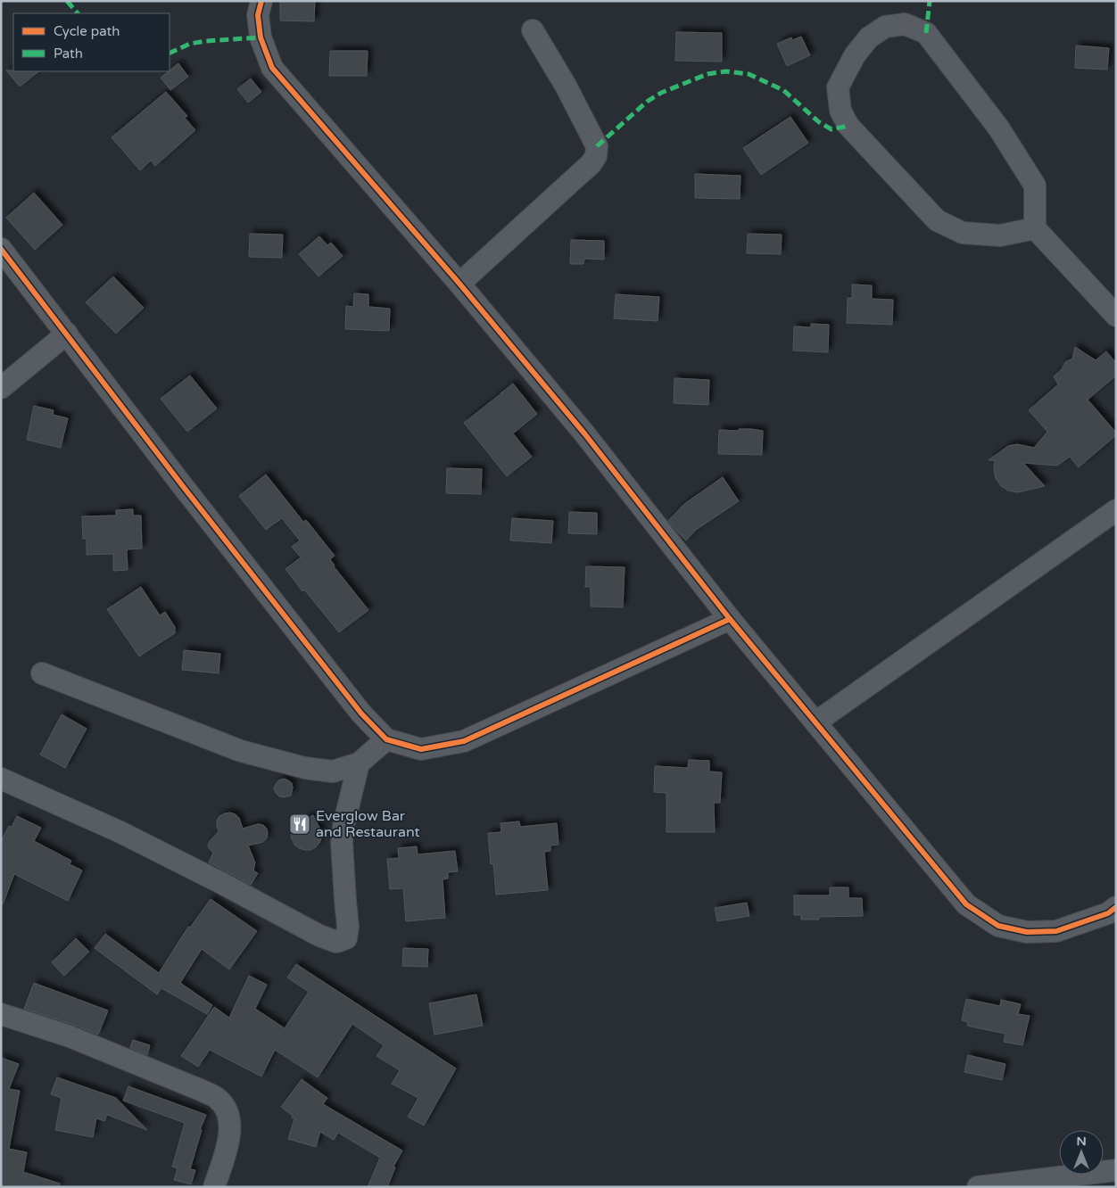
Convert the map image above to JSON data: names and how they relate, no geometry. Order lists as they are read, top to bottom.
{
  "places": {
    "restaurant": ["Everglow Bar and Restaurant"]
  },
  "legend": ["Cycle path", "Path"],
  "north": "top"
}
